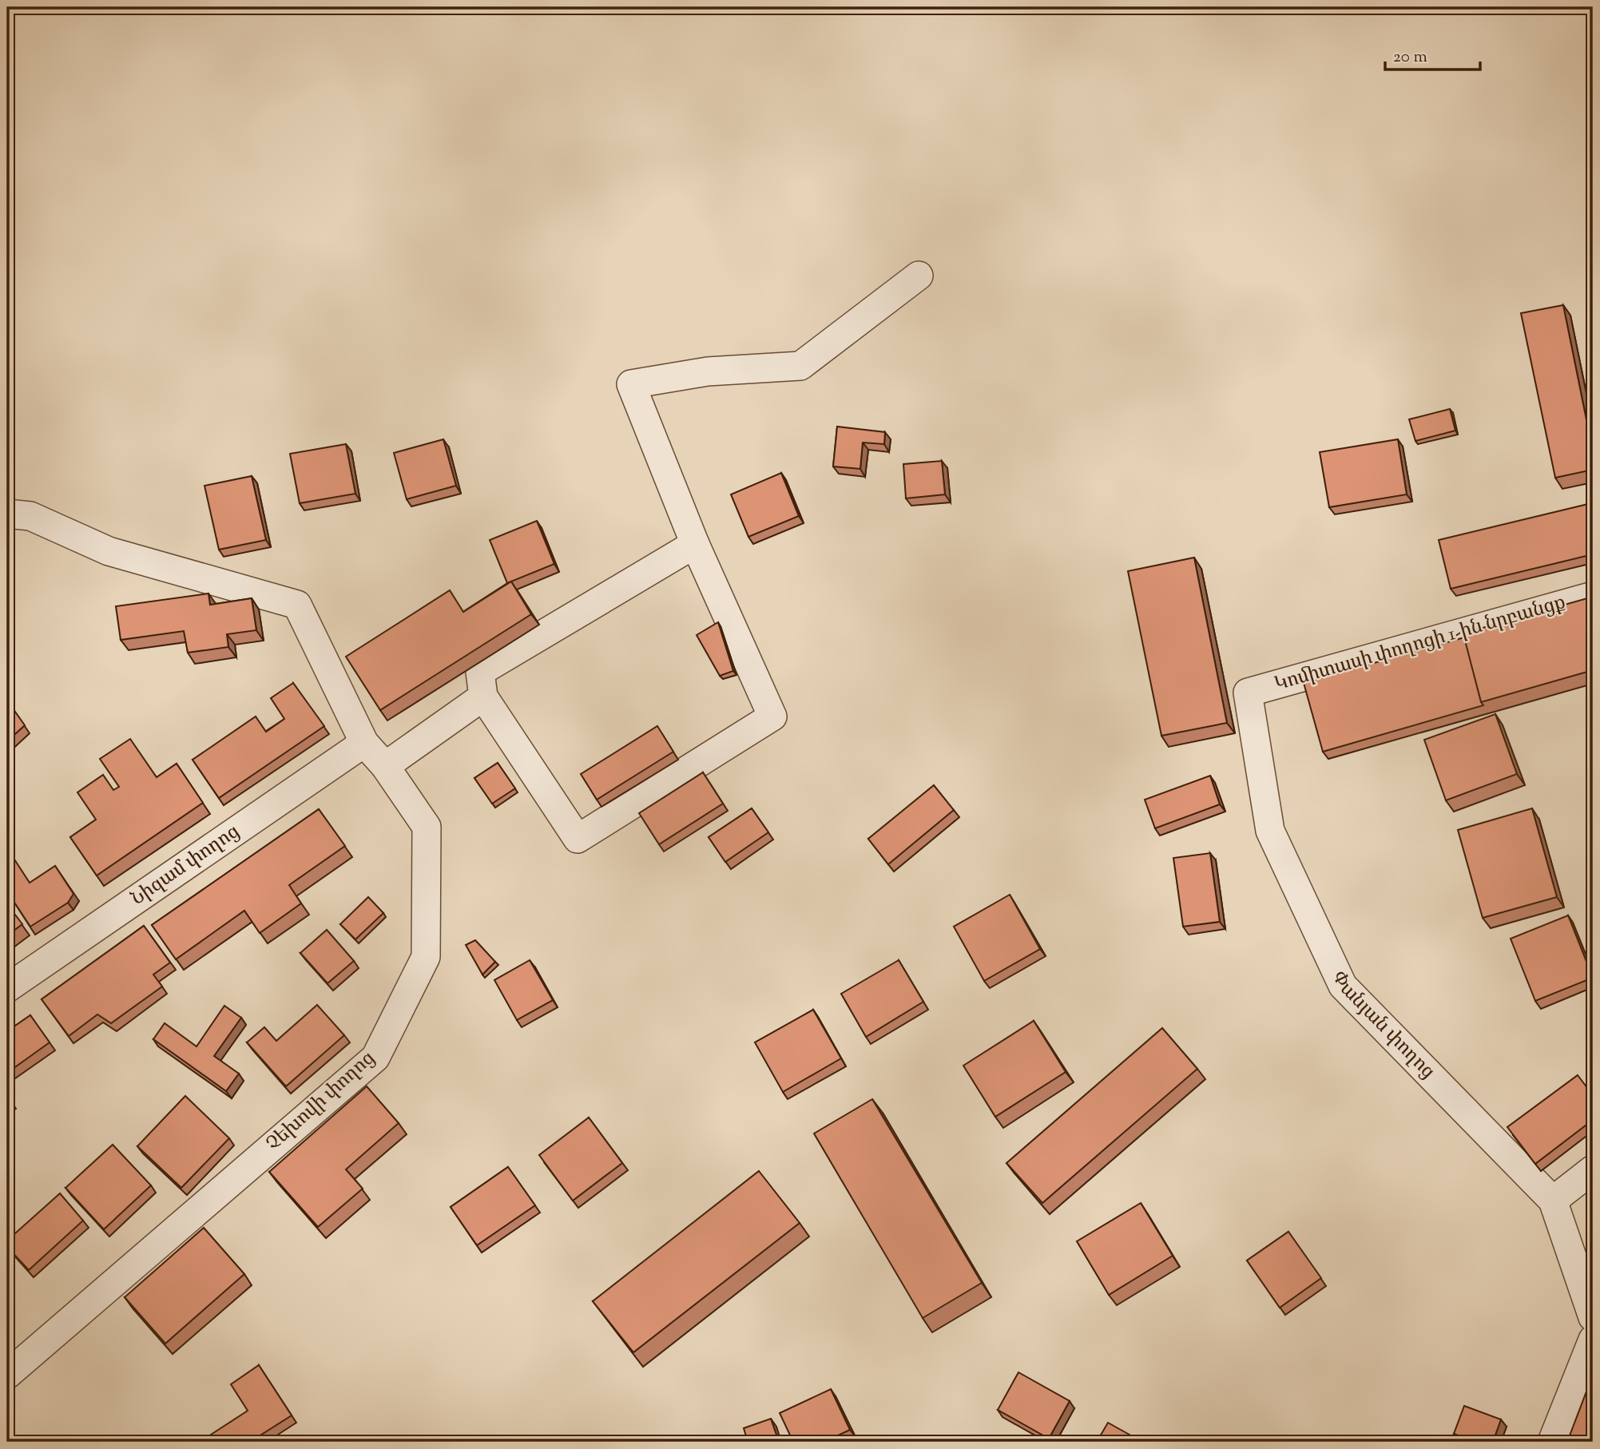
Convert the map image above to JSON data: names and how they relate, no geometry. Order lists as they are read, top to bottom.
{
  "streets": {
    "street": [
      "Կոմիտասի փողոցի 1-ին նրբանցք",
      "Նիզամ փողոց",
      "Փանյան փողոց",
      "Չեխովի փողոց"
    ]
  },
  "crossings": [
    ["Կոմիտասի փողոցի 1-ին նրբանցք", "Փանյան փողոց"],
    ["Նիզամ փողոց", "Չեխովի փողոց"]
  ],
  "scale_bar": "20 m"
}
